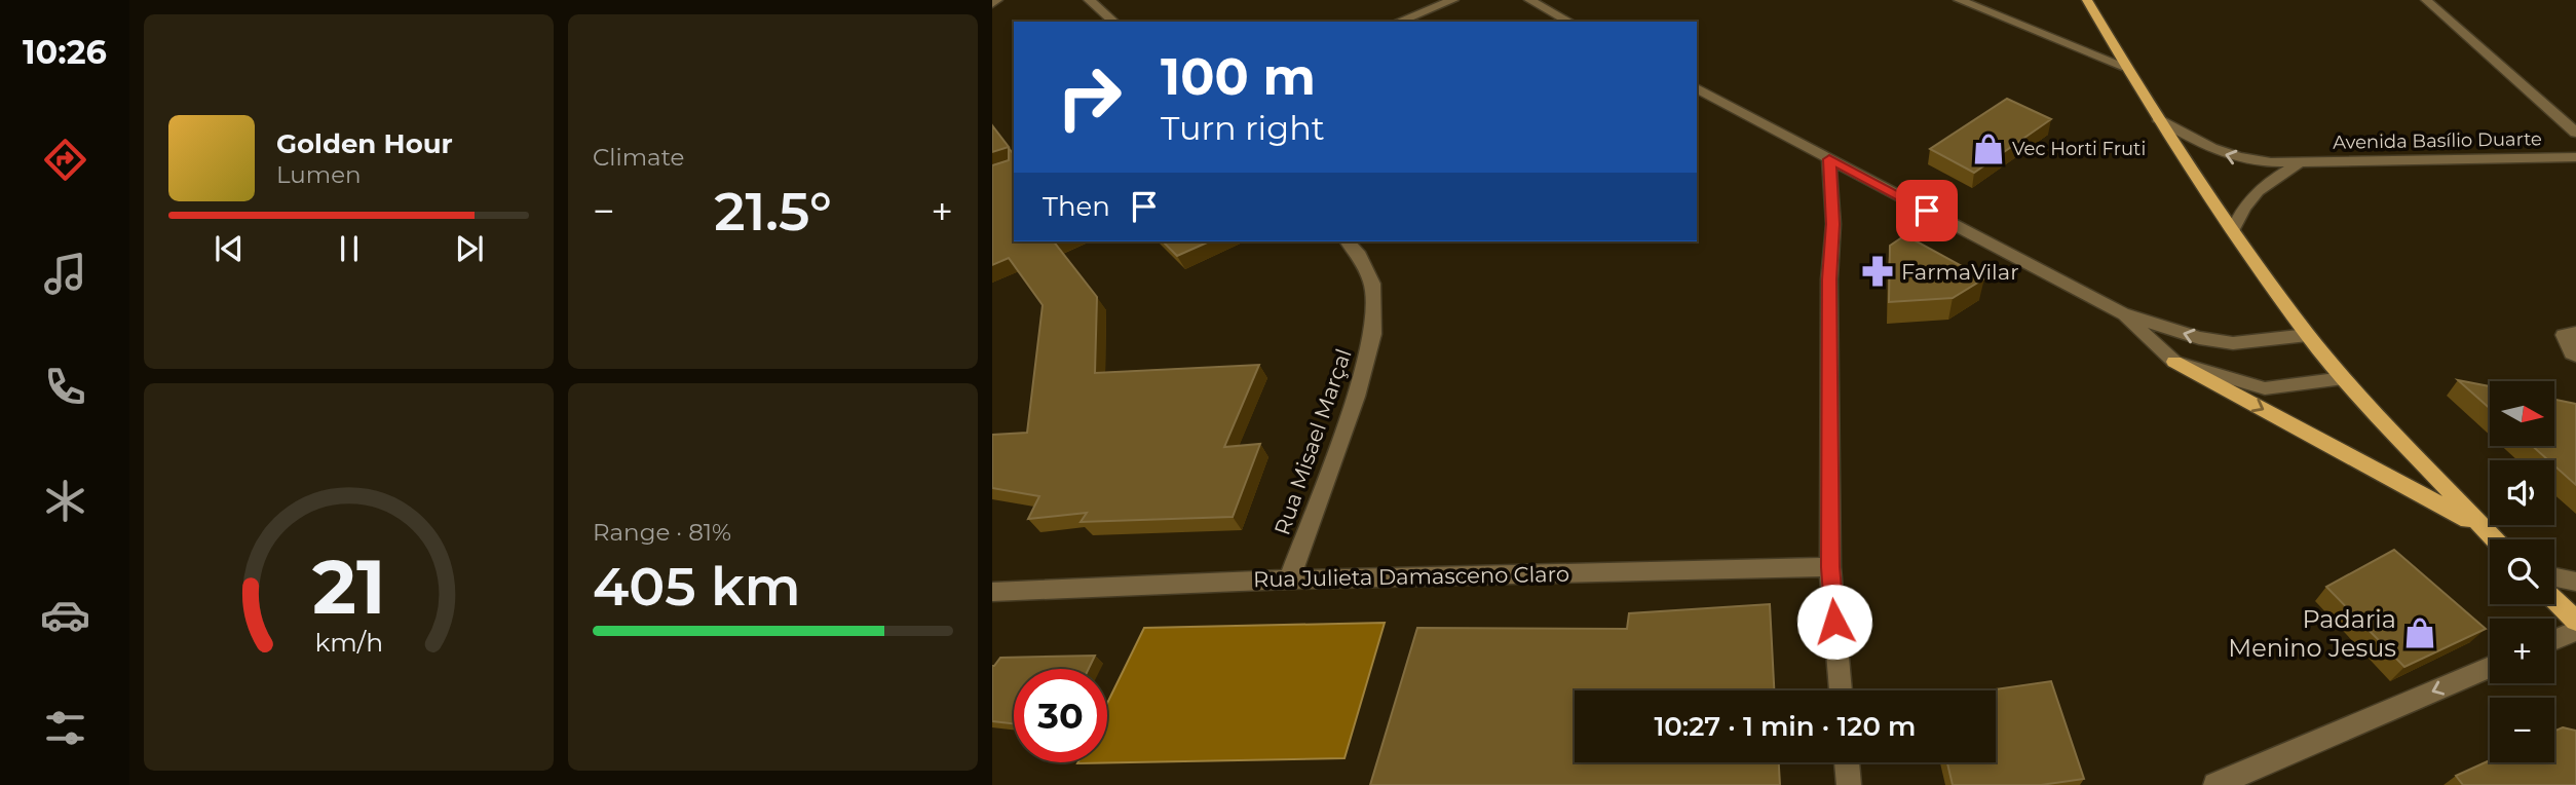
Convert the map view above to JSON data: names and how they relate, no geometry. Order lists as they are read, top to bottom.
{
  "streets": {
    "street": ["Avenida Basílio Duarte", "Rua Misael Marçal", "Rua Julieta Damasceno Claro"]
  },
  "crossings": [
    ["Rua Misael Marçal", "Rua Julieta Damasceno Claro"]
  ],
  "places": {
    "shop": ["Vec Horti Fruti", "Padaria Menino Jesus"],
    "pharmacy": ["FarmaVilar"]
  },
  "north": "right",
  "page": {
    "tabs": "10:26",
    "tile": [
      "Climate",
      ["Range · 81%", "405 km"]
    ],
    "turn": ["100 m", "Turn right"],
    "song": ["Golden Hour", "Lumen"],
    "then": "Then",
    "heat": ["−", "21.5°", "+"],
    "map_buttons": ["+", "−"],
    "limit": "30",
    "trip": "10:27 · 1 min · 120 m",
    "gauge": ["21", "km/h"]
  }
}
